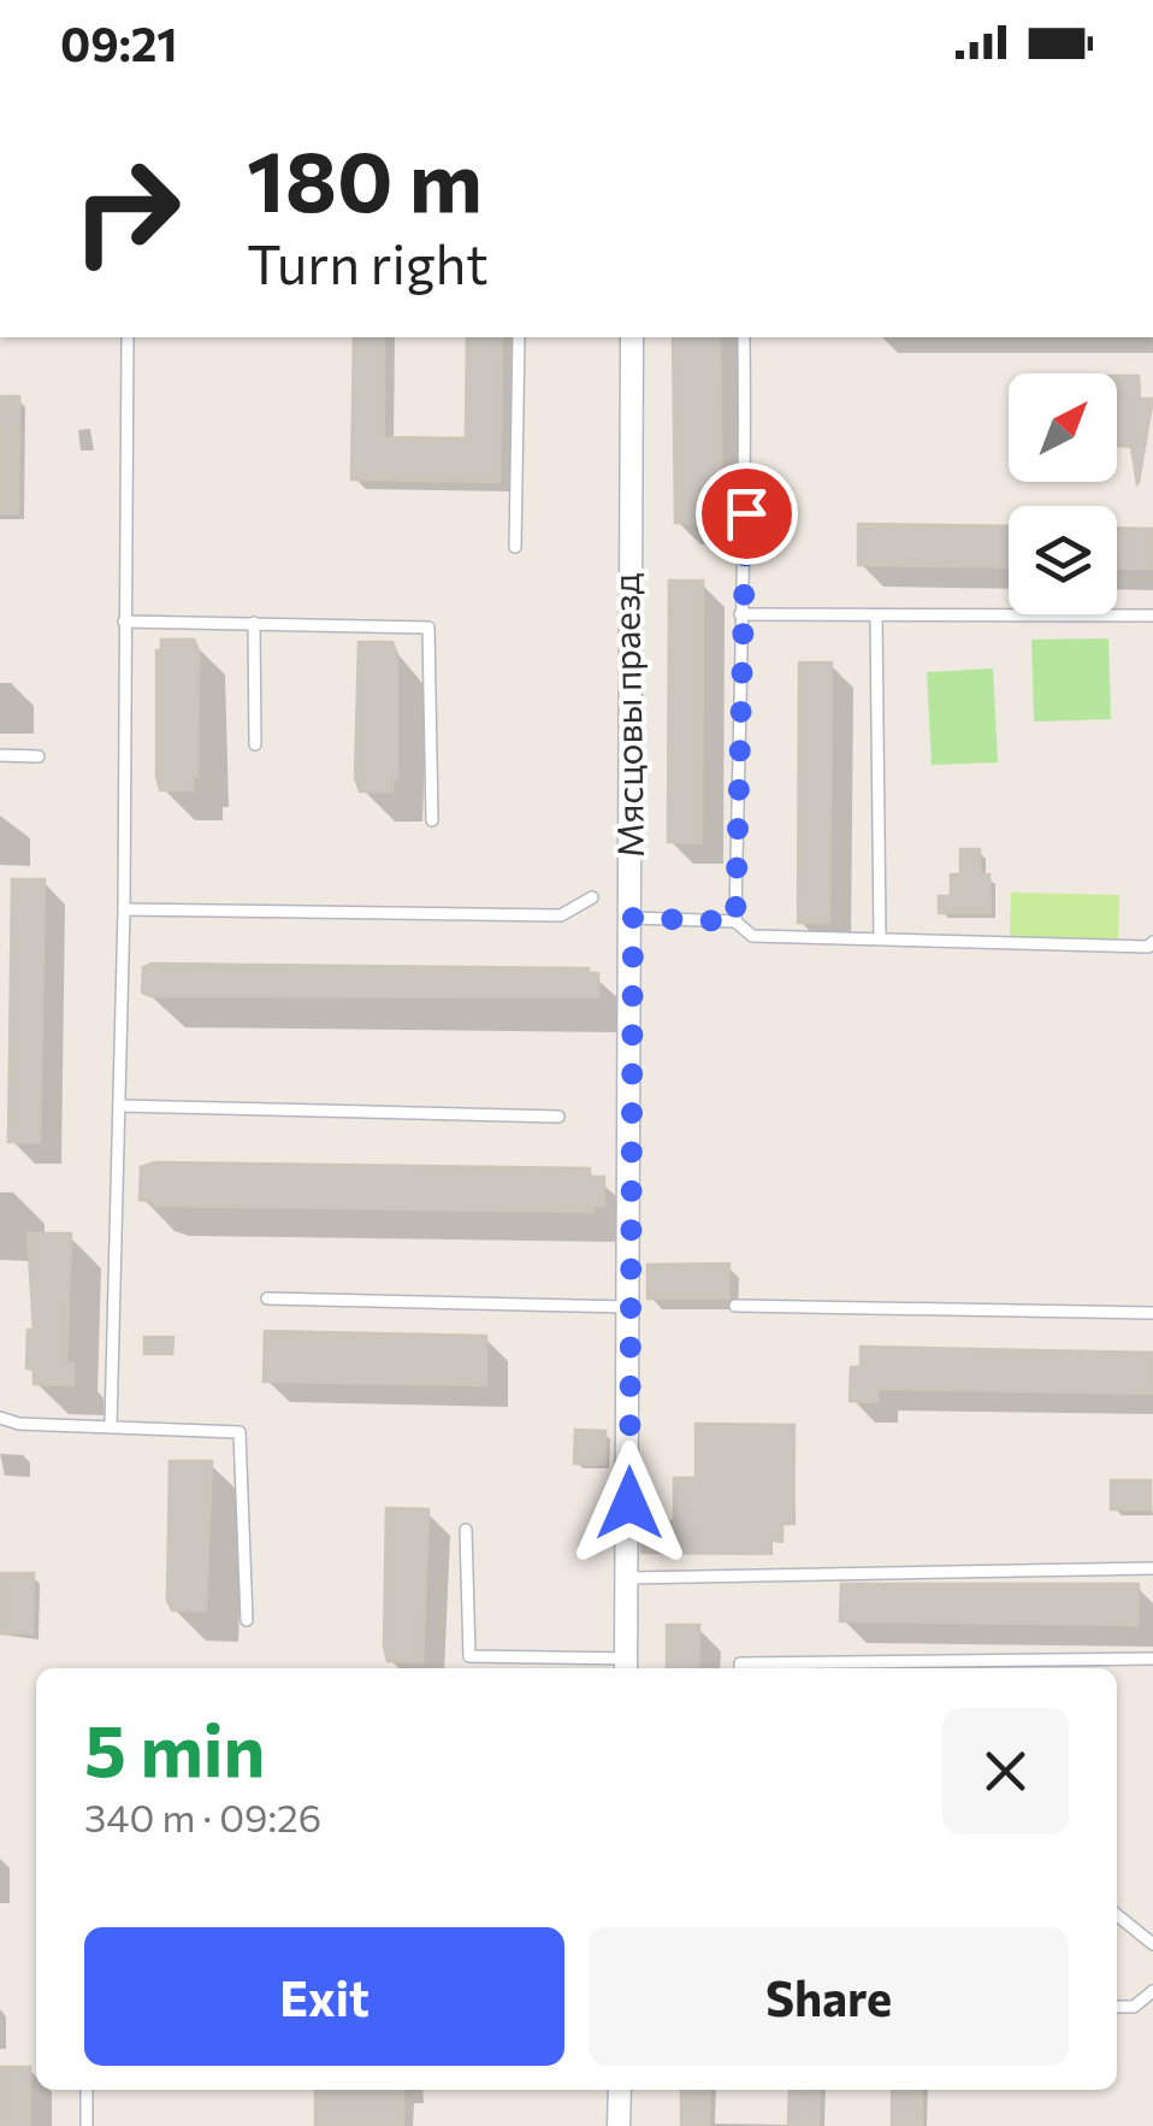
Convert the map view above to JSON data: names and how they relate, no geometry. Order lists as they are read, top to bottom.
{
  "streets": {
    "street": ["Мясцовы праезд"]
  },
  "north": "top right",
  "page": {
    "status": "09:21",
    "turn": ["180 m", "Turn right"],
    "heading": ["5 min", "340 m · 09:26"],
    "buttons": ["Exit", "Share"]
  }
}
